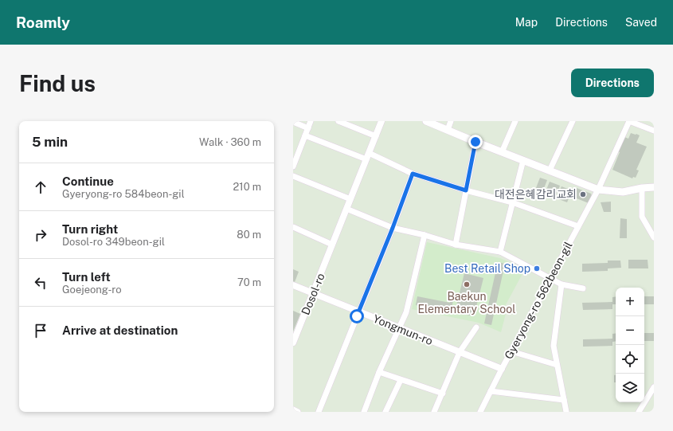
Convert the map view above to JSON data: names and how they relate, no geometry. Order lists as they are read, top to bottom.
{
  "streets": {
    "street": ["Dosol-ro", "Gyeryong-ro 562beon-gil", "Yongmun-ro"]
  },
  "crossings": [
    ["Dosol-ro", "Yongmun-ro"],
    ["Gyeryong-ro 562beon-gil", "Yongmun-ro"]
  ],
  "places": ["대전은혜감리교회", "Best Retail Shop", "Baekun Elementary School"],
  "page": {
    "header": "Roamly",
    "nav": ["Map", "Directions", "Saved"],
    "buttons": "Directions",
    "title": "Find us",
    "heading": ["5 min", "Walk · 360 m"],
    "list": [
      ["Continue", "Gyeryong-ro 584beon-gil", "210 m"],
      ["Turn right", "Dosol-ro 349beon-gil", "80 m"],
      ["Turn left", "Goejeong-ro", "70 m"],
      "Arrive at destination"
    ],
    "map_buttons": ["+", "−"]
  }
}
